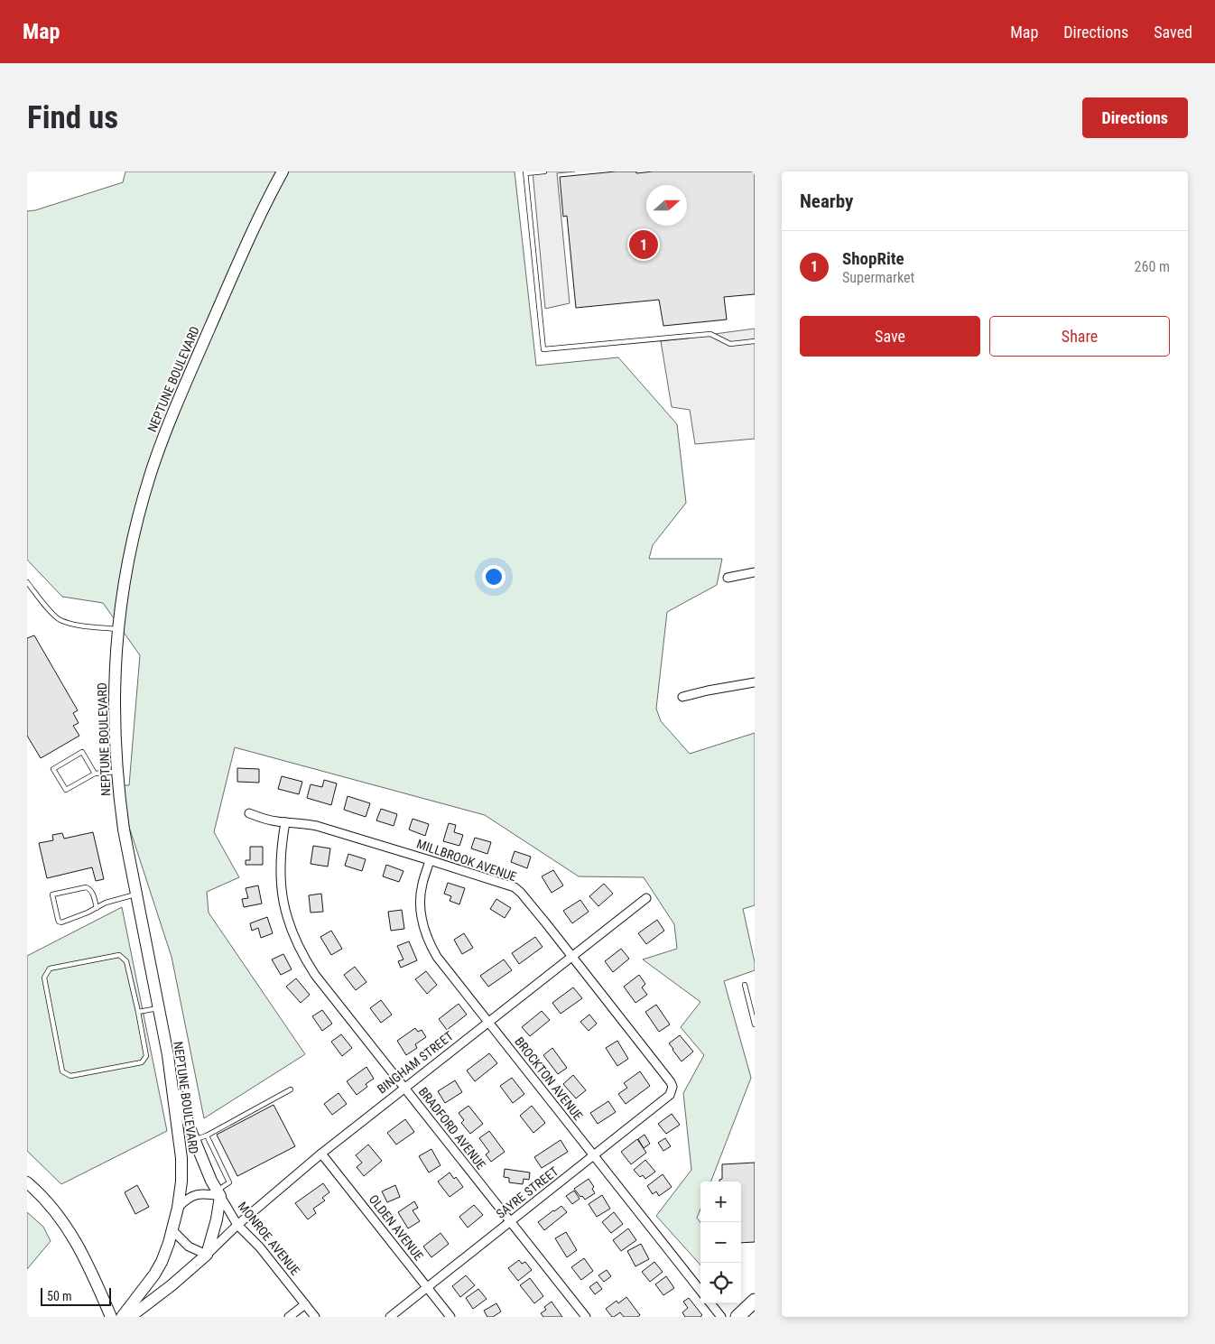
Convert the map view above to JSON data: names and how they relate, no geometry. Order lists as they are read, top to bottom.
{
  "streets": {
    "street": [
      "NEPTUNE BOULEVARD",
      "MILLBROOK AVENUE",
      "BINGHAM STREET",
      "BROCKTON AVENUE",
      "BRADFORD AVENUE",
      "SAYRE STREET",
      "OLDEN AVENUE",
      "MONROE AVENUE"
    ]
  },
  "crossings": [
    ["NEPTUNE BOULEVARD", "MONROE AVENUE"],
    ["MILLBROOK AVENUE", "BINGHAM STREET"],
    ["MILLBROOK AVENUE", "BROCKTON AVENUE"],
    ["MILLBROOK AVENUE", "BRADFORD AVENUE"],
    ["MILLBROOK AVENUE", "SAYRE STREET"],
    ["BINGHAM STREET", "BROCKTON AVENUE"],
    ["BINGHAM STREET", "BRADFORD AVENUE"],
    ["BINGHAM STREET", "OLDEN AVENUE"],
    ["BINGHAM STREET", "MONROE AVENUE"],
    ["BROCKTON AVENUE", "SAYRE STREET"],
    ["BRADFORD AVENUE", "SAYRE STREET"],
    ["SAYRE STREET", "OLDEN AVENUE"]
  ],
  "scale_bar": "50 m",
  "north": "right",
  "page": {
    "header": "Map",
    "nav": ["Map", "Directions", "Saved"],
    "buttons": [
      "Directions",
      ["Save", "Share"]
    ],
    "title": "Find us",
    "heading": "Nearby",
    "pins": "1",
    "list": [
      {
        "mark": "1",
        "name": "ShopRite",
        "note": "Supermarket",
        "value": "260 m"
      }
    ],
    "map_buttons": ["+", "−"],
    "scale": "50 m"
  }
}
